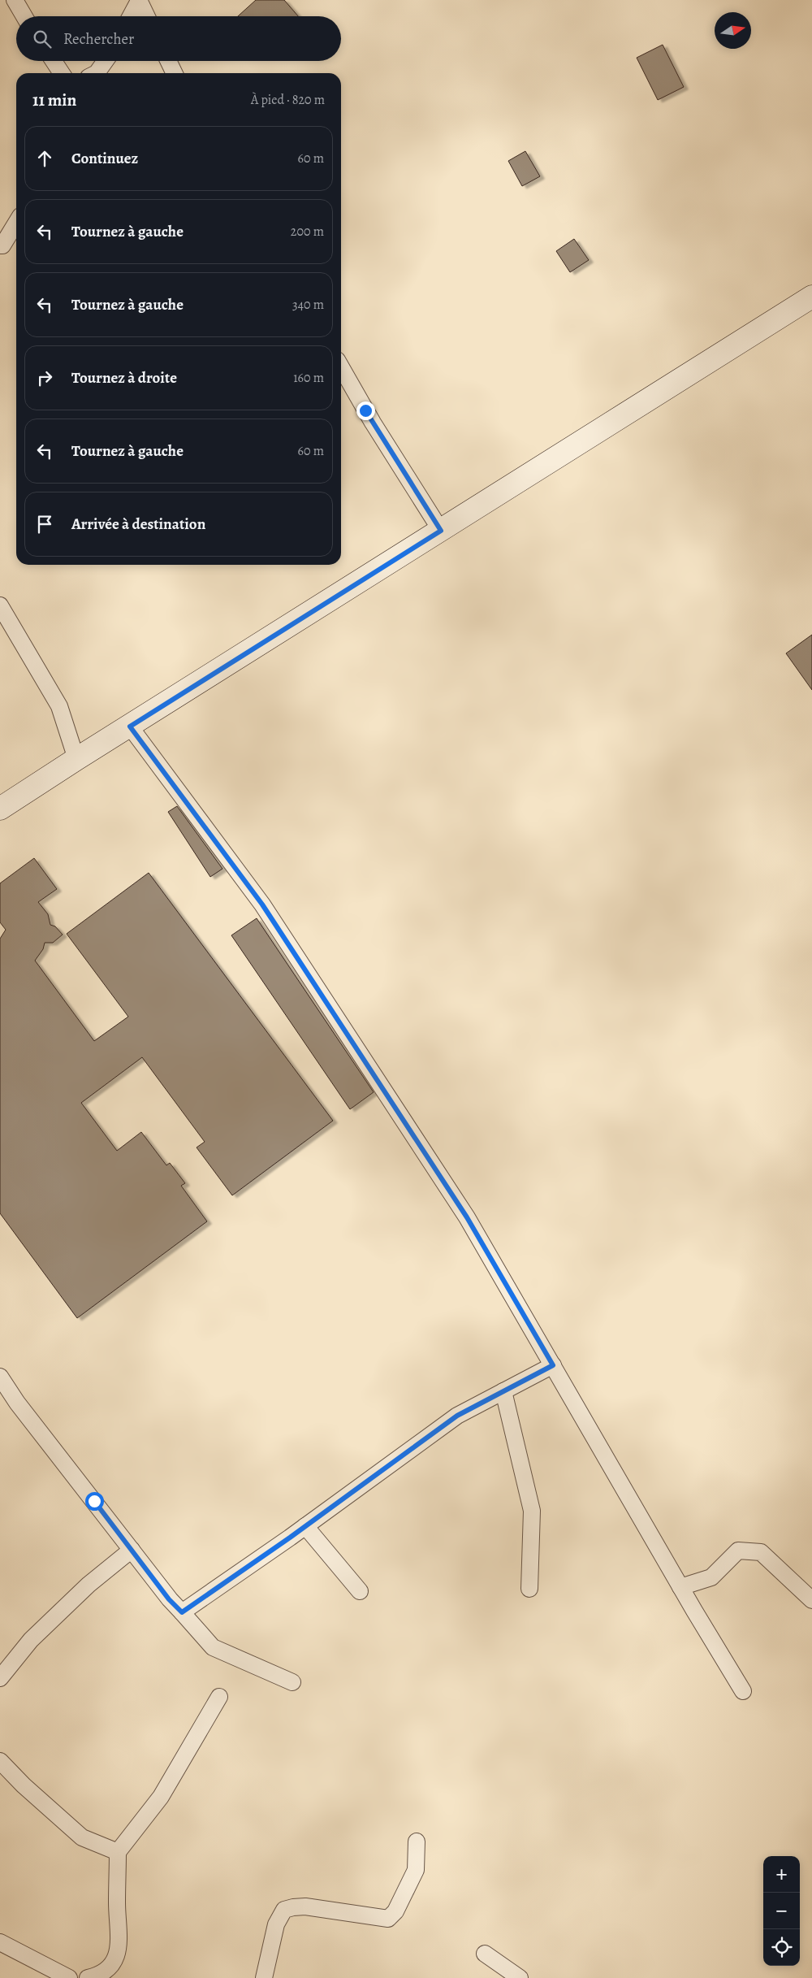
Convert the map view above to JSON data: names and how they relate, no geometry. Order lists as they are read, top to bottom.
{
  "north": "right",
  "page": {
    "search": "Rechercher",
    "heading": ["11 min", "À pied · 820 m"],
    "list": [
      ["Continuez", "60 m"],
      ["Tournez à gauche", "200 m"],
      ["Tournez à gauche", "340 m"],
      ["Tournez à droite", "160 m"],
      ["Tournez à gauche", "60 m"],
      "Arrivée à destination"
    ],
    "map_buttons": ["+", "−"]
  }
}
